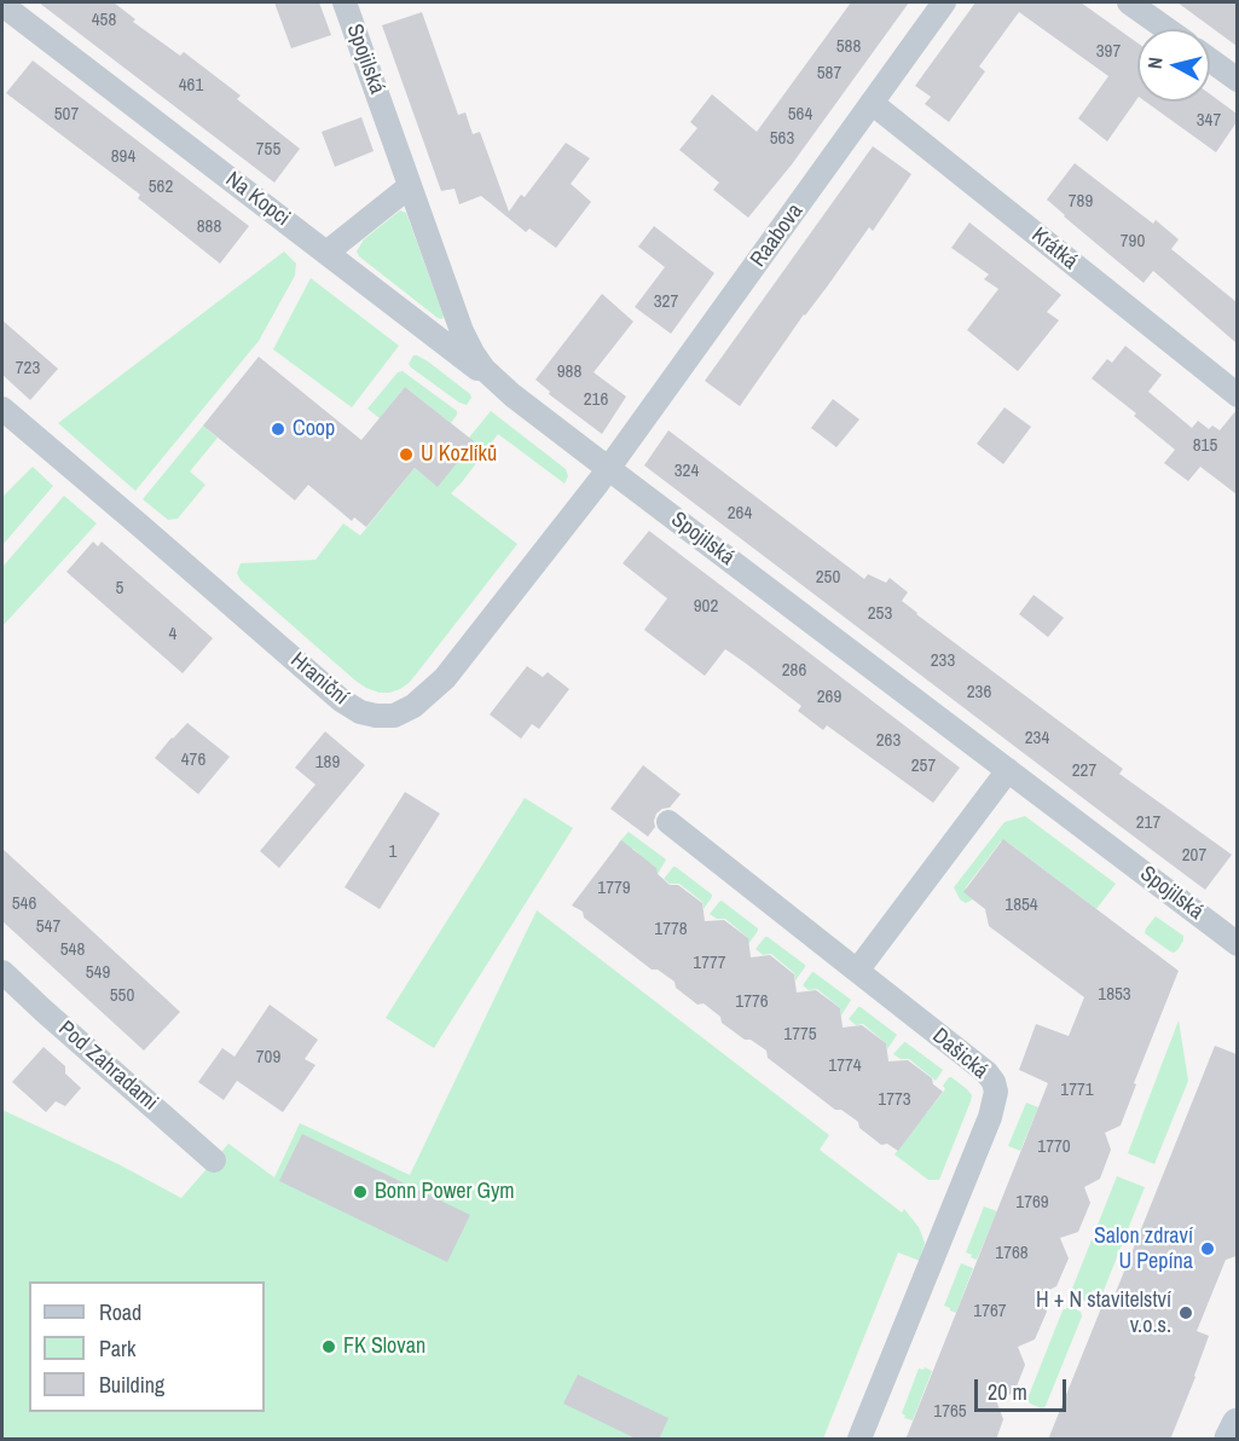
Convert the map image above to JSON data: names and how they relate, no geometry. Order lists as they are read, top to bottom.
{
  "streets": {
    "street": [
      "Spojilská",
      "Na Kopci",
      "Raabova",
      "Krátká",
      "Hraniční",
      "Dašická",
      "Pod Zahradami"
    ]
  },
  "crossings": [
    ["Spojilská", "Na Kopci"],
    ["Spojilská", "Raabova"],
    ["Spojilská", "Hraniční"],
    ["Raabova", "Krátká"],
    ["Raabova", "Hraniční"]
  ],
  "places": [
    "Coop",
    "U Kozlíků",
    "Bonn Power Gym",
    "Salon zdraví U Pepína",
    "H + N stavitelství v.o.s.",
    "FK Slovan"
  ],
  "house_numbers": [
    "458",
    "588",
    "397",
    "587",
    "461",
    "507",
    "564",
    "347",
    "563",
    "755",
    "894",
    "562",
    "789",
    "888",
    "790",
    "327",
    "723",
    "988",
    "216",
    "815",
    "324",
    "264",
    "250",
    "5",
    "902",
    "253",
    "4",
    "233",
    "286",
    "236",
    "269",
    "234",
    "263",
    "476",
    "189",
    "257",
    "227",
    "217",
    "1",
    "207",
    "1779",
    "546",
    "1854",
    "547",
    "1778",
    "548",
    "1777",
    "549",
    "1853",
    "550",
    "1776",
    "1775",
    "709",
    "1774",
    "1771",
    "1773",
    "1770",
    "1769",
    "1768",
    "1767",
    "1765"
  ],
  "legend": ["Road", "Park", "Building"],
  "scale_bar": "20 m",
  "north": "left"
}
